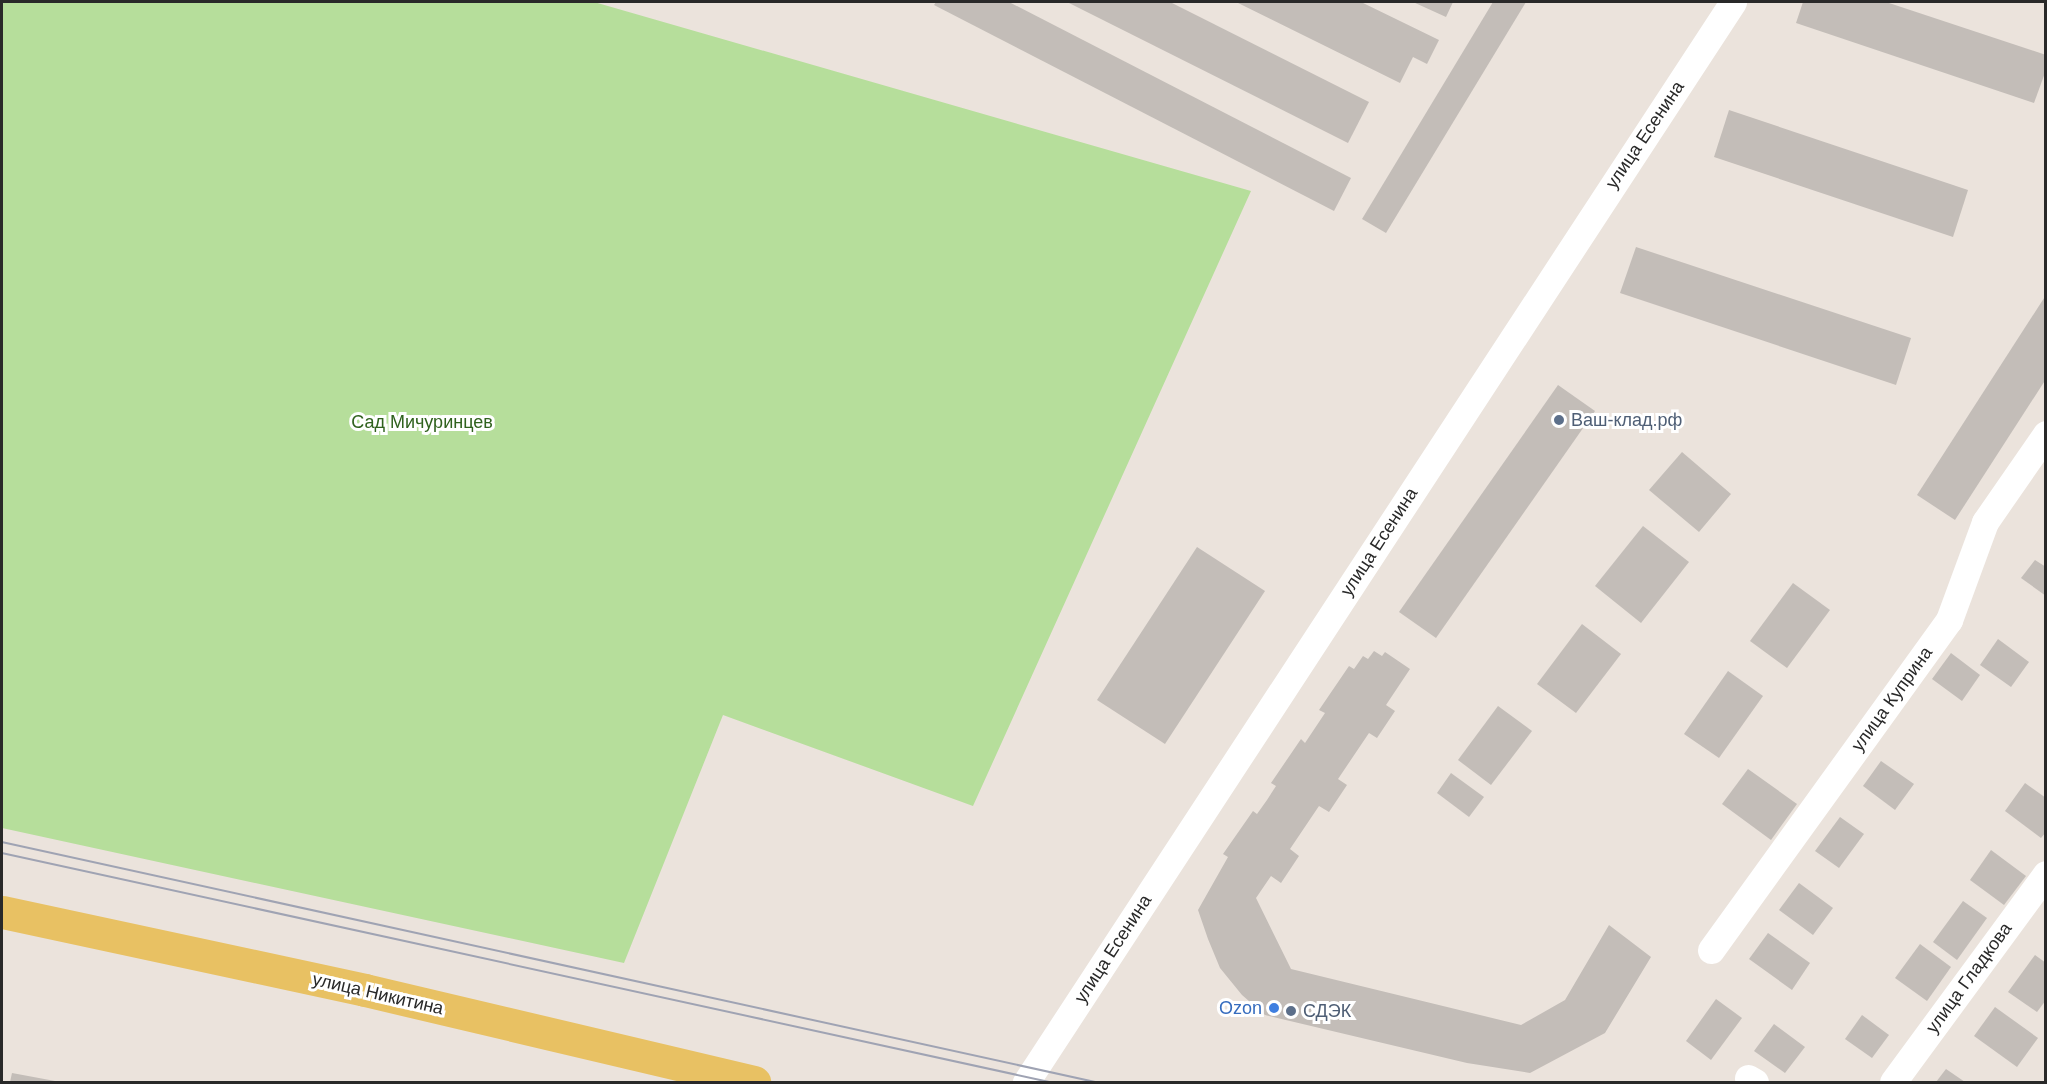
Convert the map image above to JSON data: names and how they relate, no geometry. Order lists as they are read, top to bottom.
{
  "streets": {
    "main road": ["улица Никитина"],
    "street": ["улица Есенина", "улица Куприна", "улица Гладкова"]
  },
  "parks": ["Сад Мичуринцев"],
  "places": ["Ваш-клад.рф", "Ozon", "СДЭК"]
}
